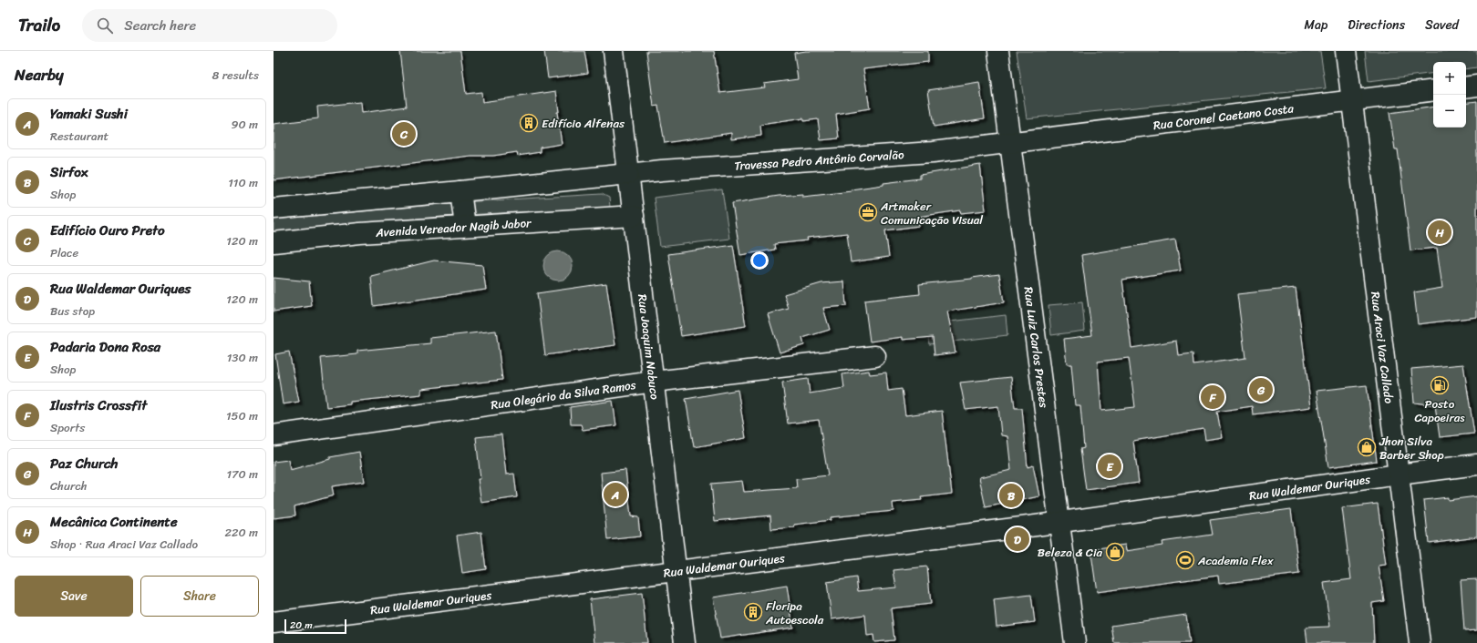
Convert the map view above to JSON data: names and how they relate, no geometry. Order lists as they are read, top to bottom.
{
  "streets": {
    "street": [
      "Rua Coronel Caetano Costa",
      "Travessa Pedro Antônio Corvalão",
      "Avenida Vereador Nagib Jabor",
      "Rua Joaquim Nabuco",
      "Rua Luiz Carlos Prestes",
      "Rua Araci Vaz Callado",
      "Rua Olegário da Silva Ramos",
      "Rua Waldemar Ouriques"
    ]
  },
  "crossings": [
    ["Rua Coronel Caetano Costa", "Travessa Pedro Antônio Corvalão"],
    ["Rua Coronel Caetano Costa", "Rua Luiz Carlos Prestes"],
    ["Rua Coronel Caetano Costa", "Rua Araci Vaz Callado"],
    ["Travessa Pedro Antônio Corvalão", "Rua Joaquim Nabuco"],
    ["Travessa Pedro Antônio Corvalão", "Rua Luiz Carlos Prestes"],
    ["Avenida Vereador Nagib Jabor", "Rua Joaquim Nabuco"],
    ["Rua Joaquim Nabuco", "Rua Olegário da Silva Ramos"],
    ["Rua Joaquim Nabuco", "Rua Waldemar Ouriques"],
    ["Rua Luiz Carlos Prestes", "Rua Waldemar Ouriques"],
    ["Rua Araci Vaz Callado", "Rua Waldemar Ouriques"]
  ],
  "places": {
    "building": ["Edifício Alfenas", "Floripa Autoescola"],
    "office": ["Artmaker Comunicação Visual"],
    "fuel station": ["Posto Capoeiras"],
    "shop": ["Jhon Silva Barber Shop", "Beleza & Cia"],
    "sports": ["Academia Flex"]
  },
  "scale_bar": "20 m",
  "page": {
    "header": "Trailo",
    "search": "Search here",
    "nav": ["Map", "Directions", "Saved"],
    "heading": ["Nearby", "8 results"],
    "map_buttons": ["+", "−"],
    "list": [
      {
        "mark": "A",
        "name": "Yamaki Sushi",
        "note": "Restaurant",
        "value": "90 m"
      },
      {
        "mark": "B",
        "name": "Sirfox",
        "note": "Shop",
        "value": "110 m"
      },
      {
        "mark": "C",
        "name": "Edifício Ouro Preto",
        "note": "Place",
        "value": "120 m"
      },
      {
        "mark": "D",
        "name": "Rua Waldemar Ouriques",
        "note": "Bus stop",
        "value": "120 m"
      },
      {
        "mark": "E",
        "name": "Padaria Dona Rosa",
        "note": "Shop",
        "value": "130 m"
      },
      {
        "mark": "F",
        "name": "Ilustris Crossfit",
        "note": "Sports",
        "value": "150 m"
      },
      {
        "mark": "G",
        "name": "Paz Church",
        "note": "Church",
        "value": "170 m"
      },
      {
        "mark": "H",
        "name": "Mecânica Continente",
        "note": "Shop · Rua Araci Vaz Callado",
        "value": "220 m"
      }
    ],
    "pins": [
      "C",
      "H",
      "G",
      "F",
      "E",
      "A",
      "B",
      "D"
    ],
    "buttons": ["Save", "Share"],
    "scale": "20 m"
  }
}
